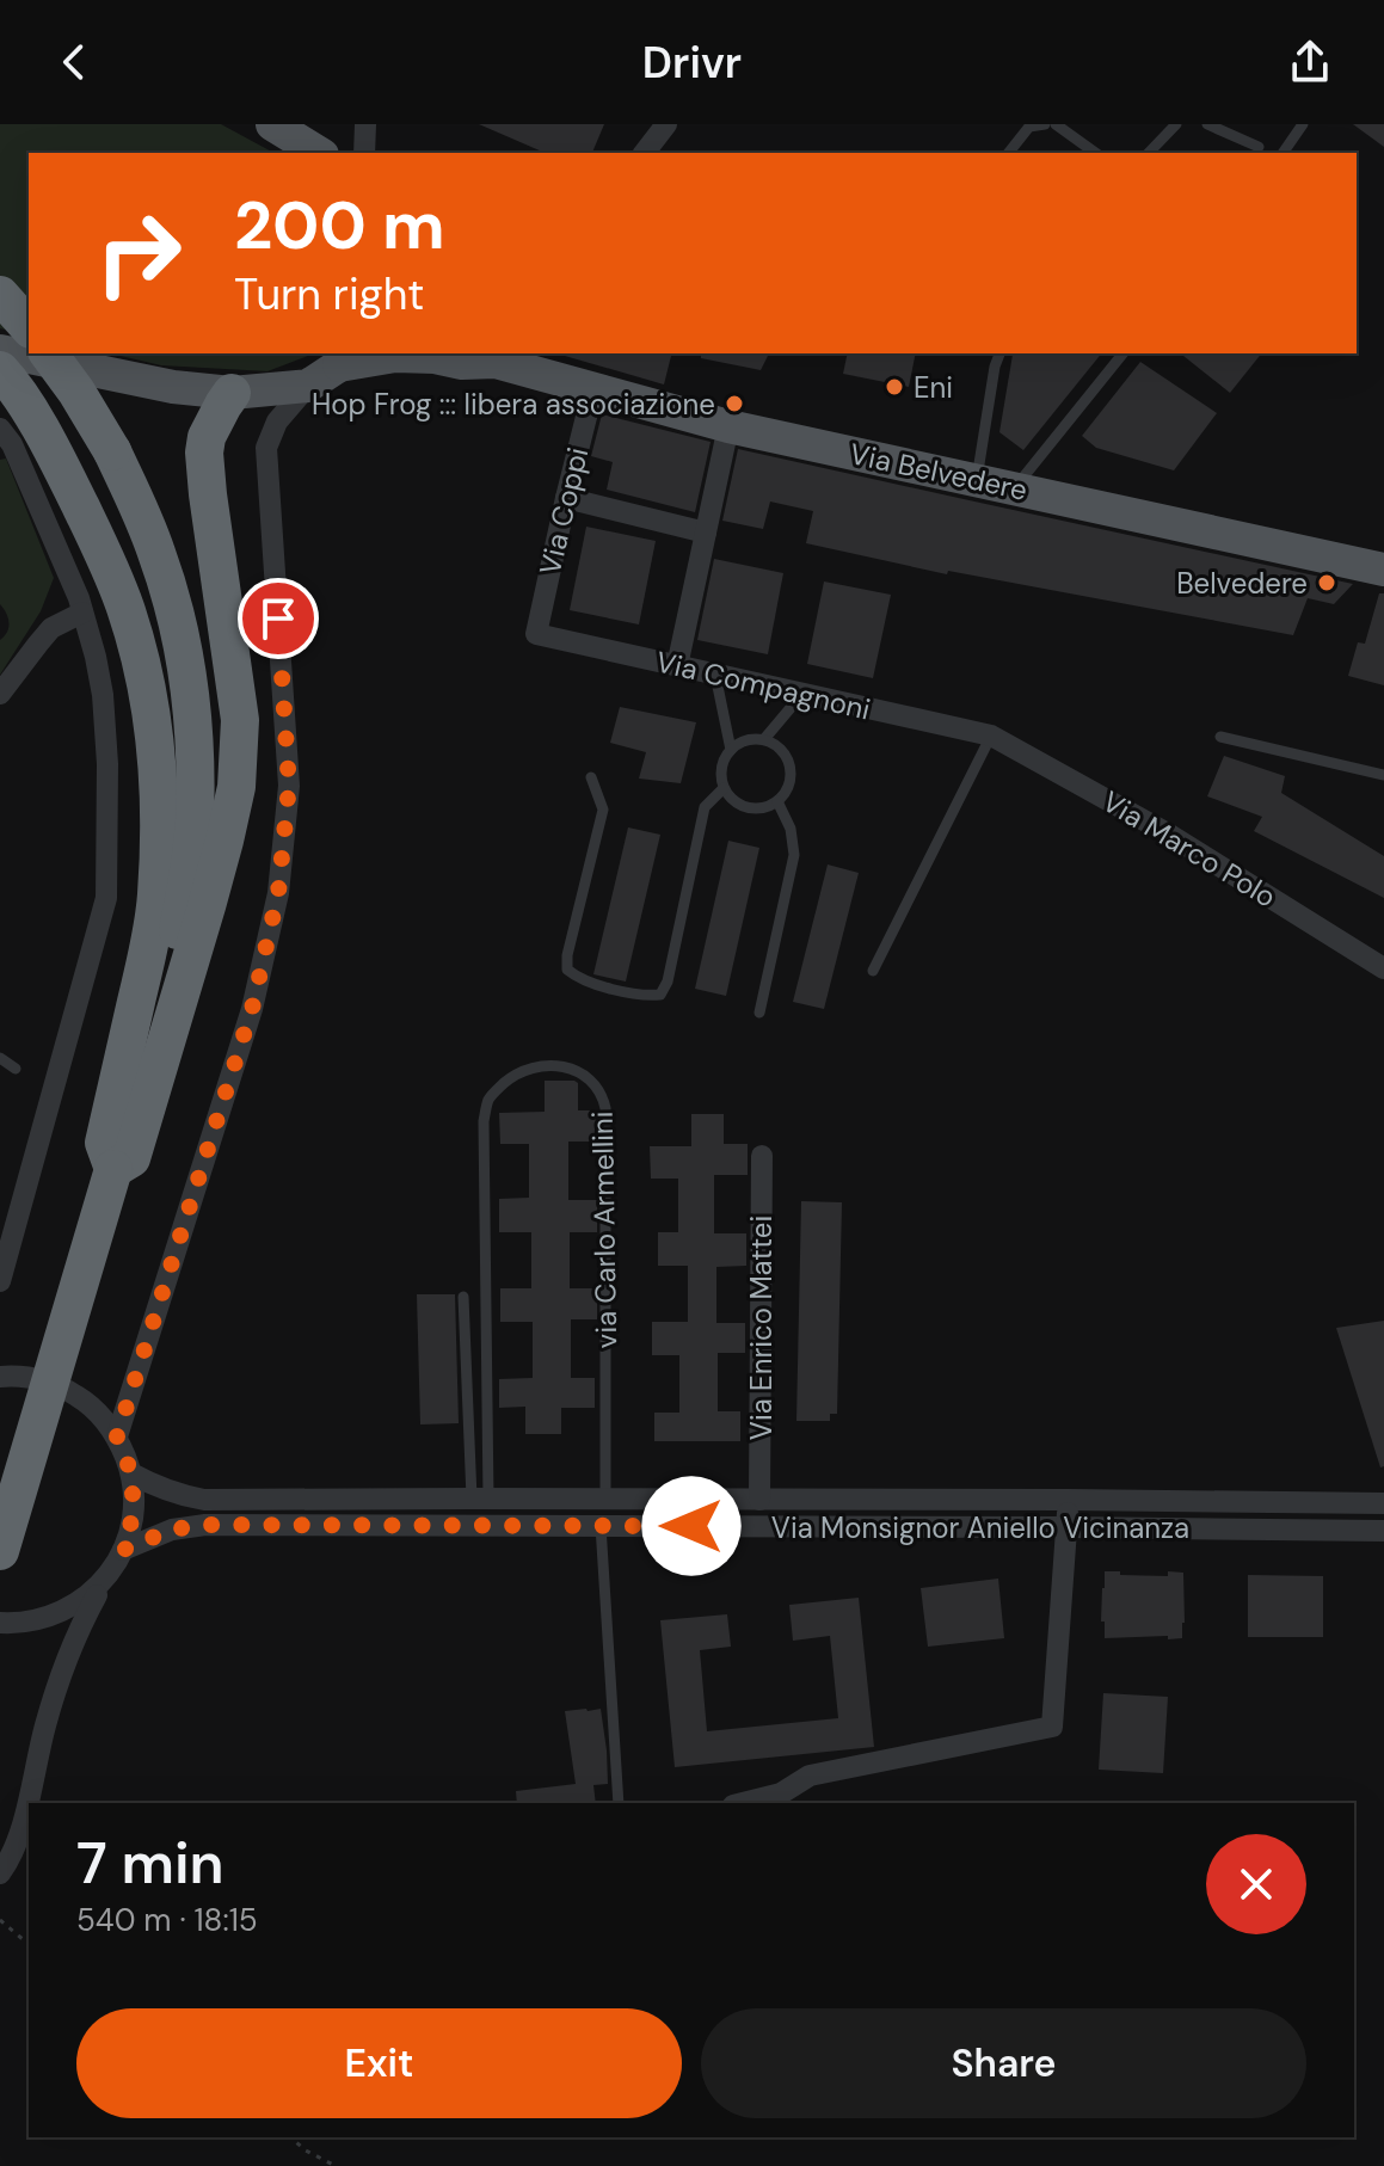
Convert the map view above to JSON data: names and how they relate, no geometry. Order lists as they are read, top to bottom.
{
  "streets": {
    "main road": ["Via Belvedere"],
    "street": [
      "Via Coppi",
      "Via Compagnoni",
      "Via Marco Polo",
      "Via Enrico Mattei",
      "Via Monsignor Aniello Vicinanza"
    ],
    "lane": ["via Carlo Armellini"]
  },
  "crossings": [
    ["Via Belvedere", "Via Coppi"],
    ["Via Coppi", "Via Compagnoni"],
    ["Via Compagnoni", "Via Marco Polo"],
    ["via Carlo Armellini", "Via Monsignor Aniello Vicinanza"],
    ["Via Enrico Mattei", "Via Monsignor Aniello Vicinanza"]
  ],
  "places": ["Eni", "Hop Frog ::: libera associazione", "Belvedere"],
  "page": {
    "header": "Drivr",
    "turn": ["200 m", "Turn right"],
    "heading": ["7 min", "540 m · 18:15"],
    "buttons": ["Exit", "Share"]
  }
}
